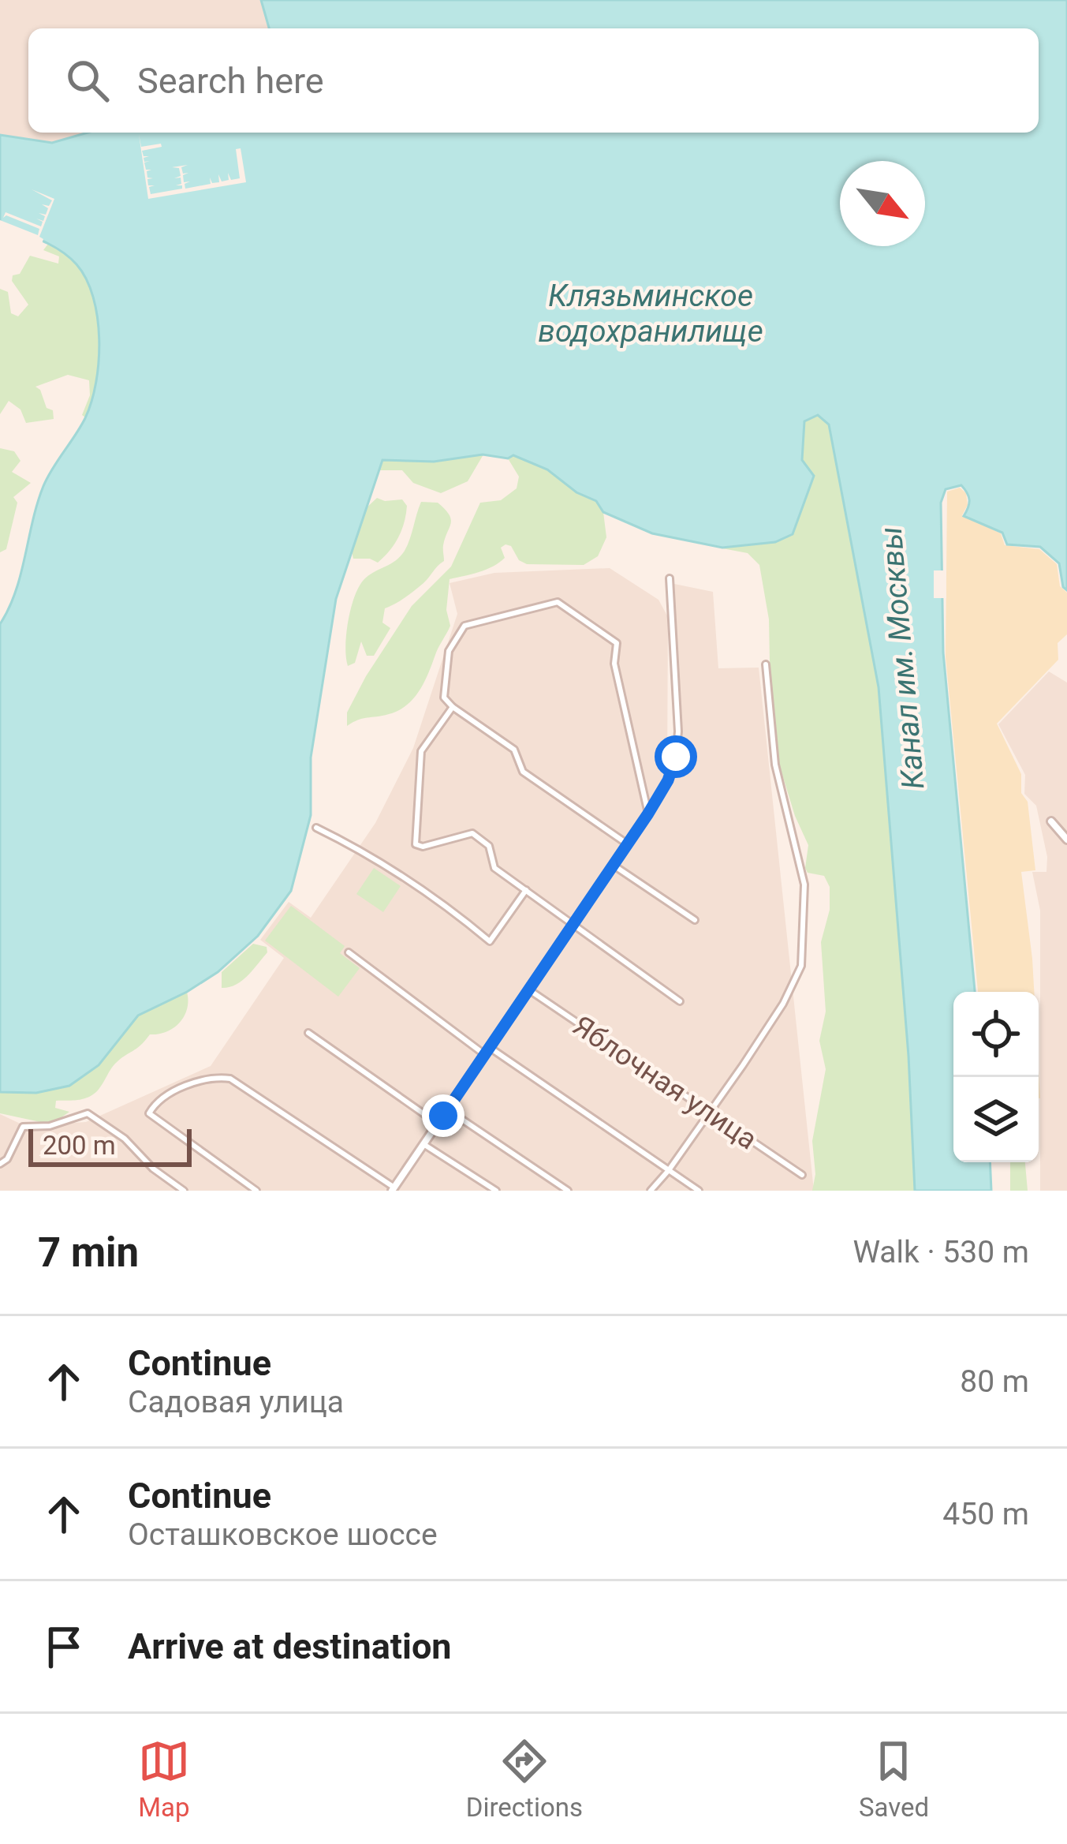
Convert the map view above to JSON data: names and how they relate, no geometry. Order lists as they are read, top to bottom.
{
  "streets": {
    "street": ["Яблочная улица"]
  },
  "water": ["Клязьминское водохранилище", "Канал им. Москвы"],
  "scale_bar": "200 m",
  "north": "bottom right",
  "page": {
    "search": "Search here",
    "scale": "200 m",
    "heading": ["7 min", "Walk · 530 m"],
    "list": [
      ["Continue", "Садовая улица", "80 m"],
      ["Continue", "Осташковское шоссе", "450 m"],
      "Arrive at destination"
    ],
    "nav": ["Map", "Directions", "Saved"]
  }
}
